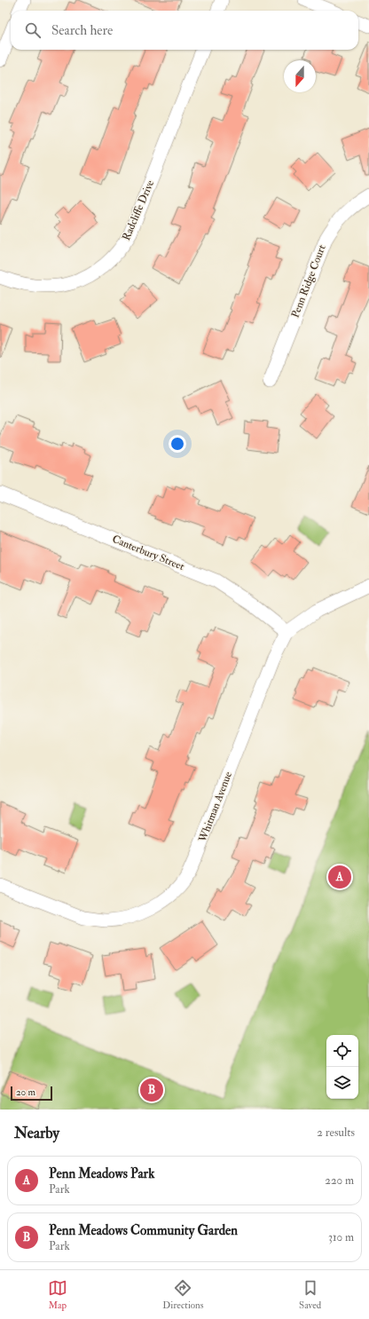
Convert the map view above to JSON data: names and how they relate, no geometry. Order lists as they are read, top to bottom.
{
  "streets": {
    "street": [
      "Radcliffe Drive",
      "Penn Ridge Court",
      "Canterbury Street",
      "Whitman Avenue"
    ]
  },
  "crossings": [
    ["Canterbury Street", "Whitman Avenue"]
  ],
  "scale_bar": "20 m",
  "north": "bottom",
  "page": {
    "search": "Search here",
    "pins": ["A", "B"],
    "scale": "20 m",
    "heading": ["Nearby", "2 results"],
    "list": [
      {
        "mark": "A",
        "name": "Penn Meadows Park",
        "note": "Park",
        "value": "220 m"
      },
      {
        "mark": "B",
        "name": "Penn Meadows Community Garden",
        "note": "Park",
        "value": "310 m"
      }
    ],
    "nav": ["Map", "Directions", "Saved"]
  }
}
